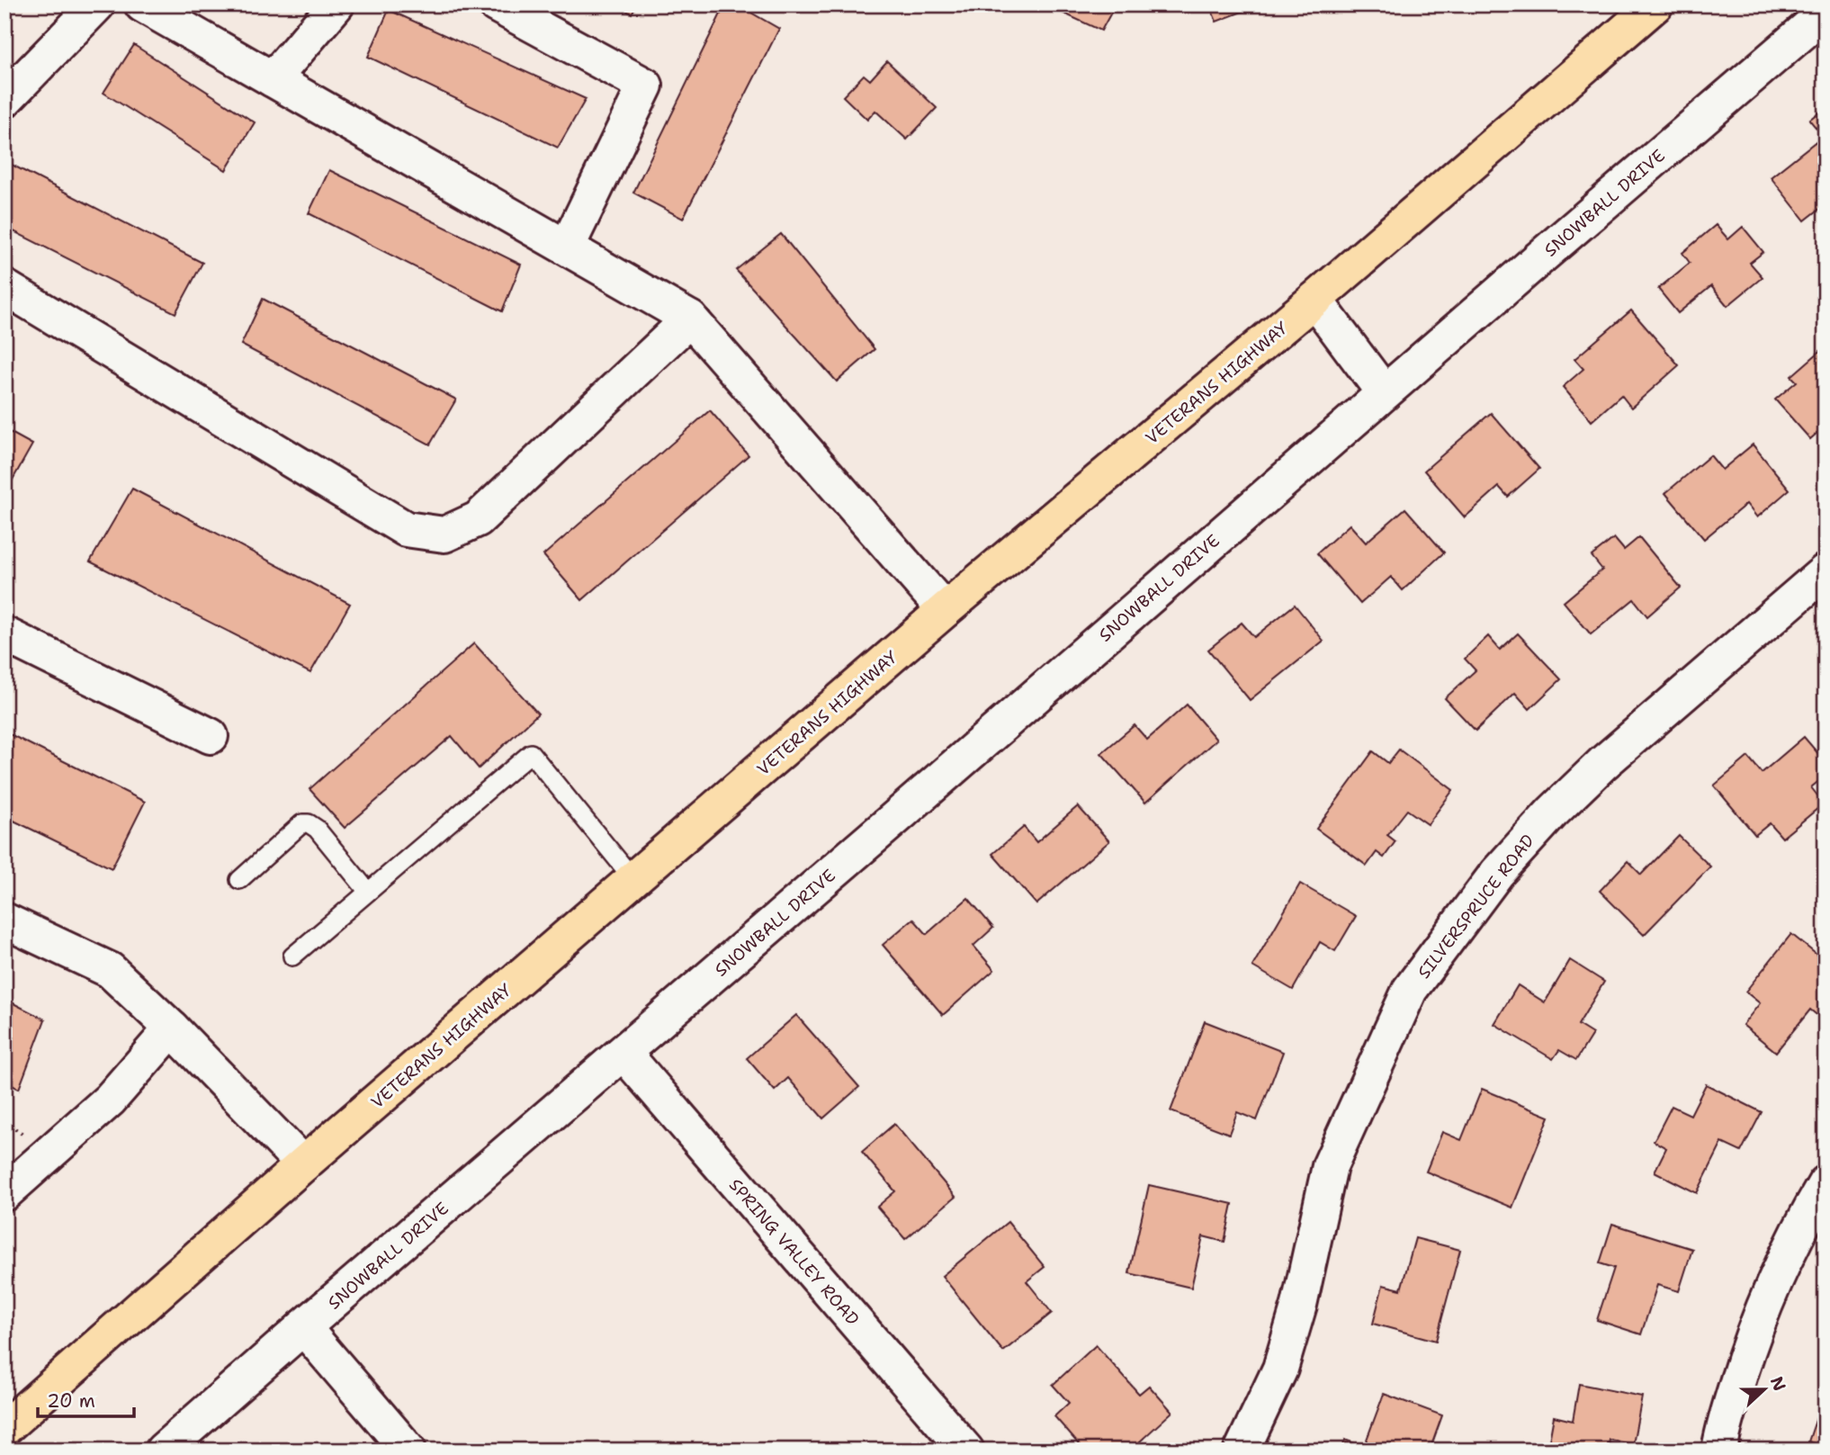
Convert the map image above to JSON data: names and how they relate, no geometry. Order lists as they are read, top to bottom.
{
  "streets": {
    "main road": ["VETERANS HIGHWAY"],
    "street": ["SNOWBALL DRIVE", "SILVERSPRUCE ROAD", "SPRING VALLEY ROAD"]
  },
  "crossings": [
    ["SNOWBALL DRIVE", "SPRING VALLEY ROAD"]
  ],
  "scale_bar": "20 m",
  "north": "right"
}
